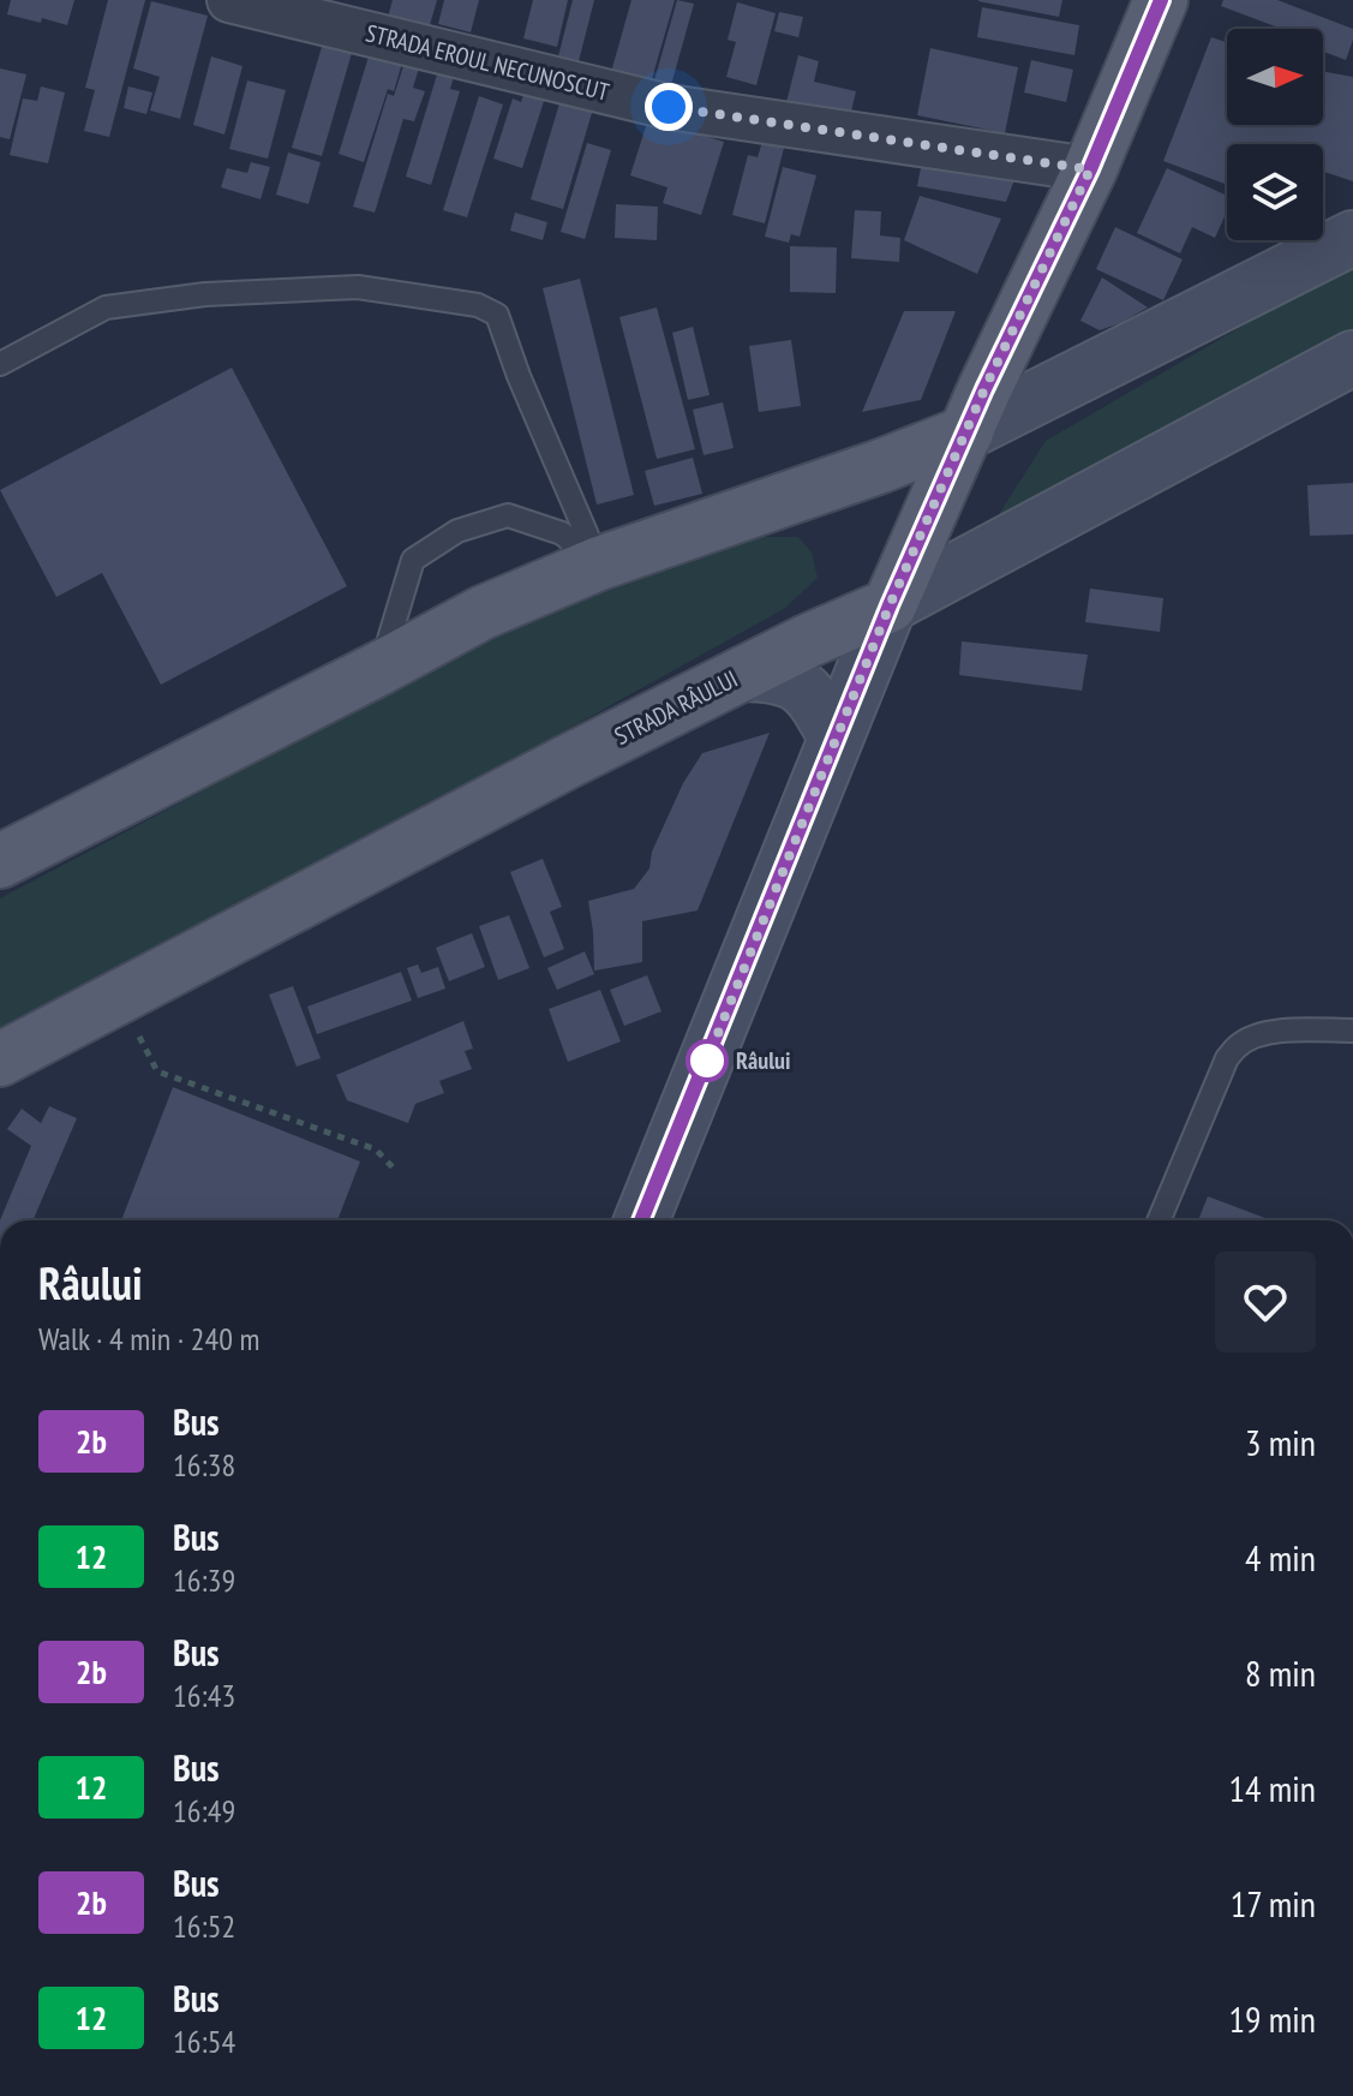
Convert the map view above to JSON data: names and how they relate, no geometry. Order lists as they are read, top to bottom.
{
  "streets": {
    "main road": ["STRADA RÂULUI"],
    "street": ["STRADA EROUL NECUNOSCUT"]
  },
  "places": ["Râului"],
  "lines": ["bus line 2b"],
  "north": "right",
  "page": {
    "heading": ["Râului", "Walk · 4 min · 240 m"],
    "list": [
      {
        "mark": "2b",
        "name": "Bus",
        "note": "16:38",
        "value": "3 min"
      },
      {
        "mark": "12",
        "name": "Bus",
        "note": "16:39",
        "value": "4 min"
      },
      {
        "mark": "2b",
        "name": "Bus",
        "note": "16:43",
        "value": "8 min"
      },
      {
        "mark": "12",
        "name": "Bus",
        "note": "16:49",
        "value": "14 min"
      },
      {
        "mark": "2b",
        "name": "Bus",
        "note": "16:52",
        "value": "17 min"
      },
      {
        "mark": "12",
        "name": "Bus",
        "note": "16:54",
        "value": "19 min"
      }
    ]
  }
}
